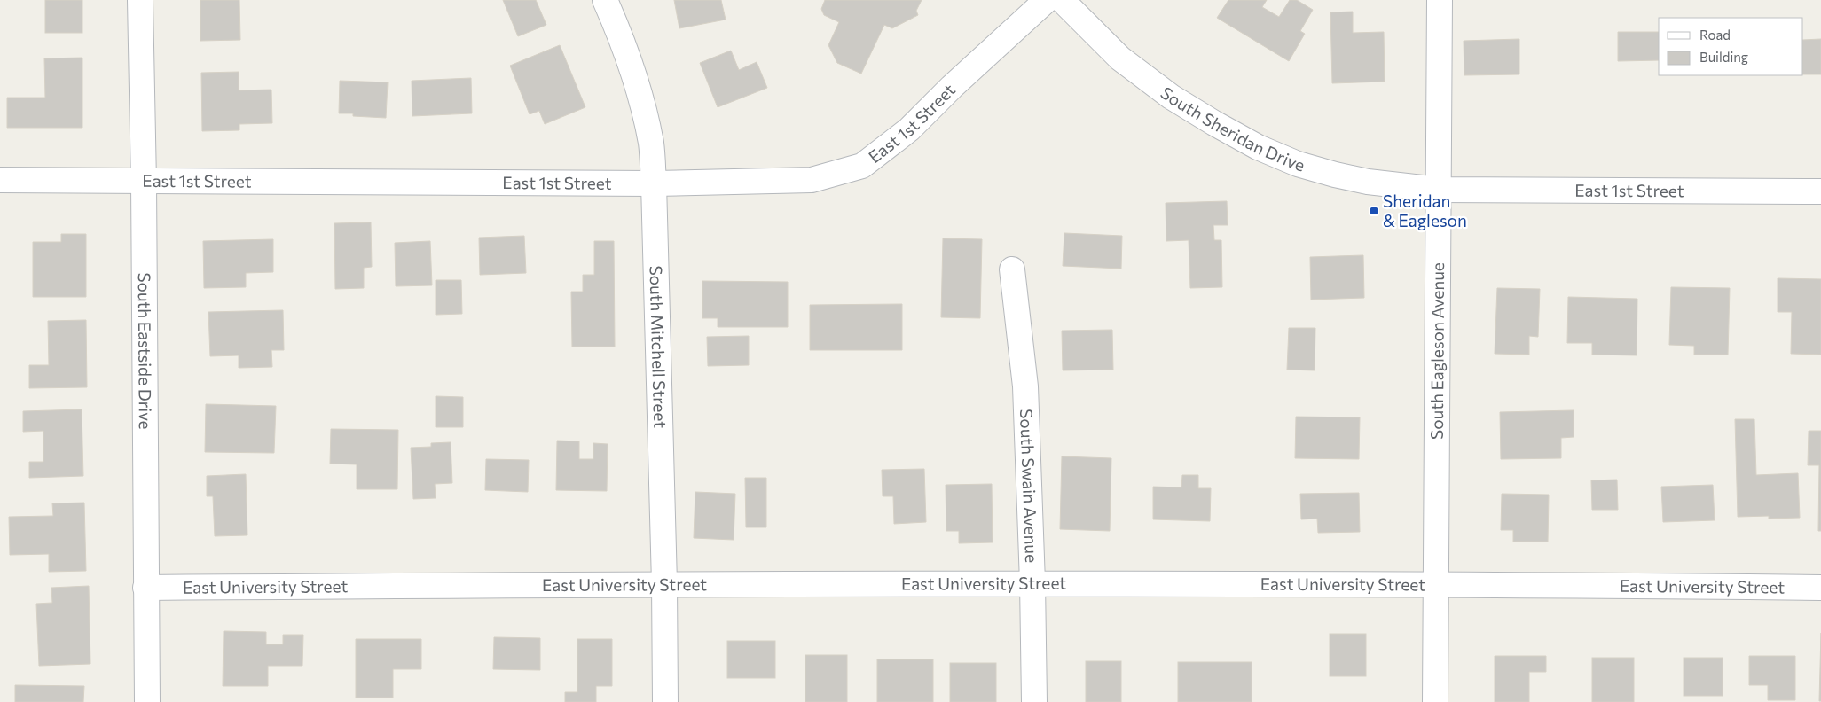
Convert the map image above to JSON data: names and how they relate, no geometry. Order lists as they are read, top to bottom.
{
  "streets": {
    "street": [
      "East 1st Street",
      "South Sheridan Drive",
      "South Mitchell Street",
      "South Eastside Drive",
      "South Eagleson Avenue",
      "South Swain Avenue",
      "East University Street"
    ]
  },
  "crossings": [
    ["East 1st Street", "South Sheridan Drive"],
    ["East 1st Street", "South Mitchell Street"],
    ["East 1st Street", "South Eastside Drive"],
    ["East 1st Street", "South Eagleson Avenue"],
    ["South Sheridan Drive", "South Eagleson Avenue"],
    ["South Mitchell Street", "East University Street"],
    ["South Eastside Drive", "East University Street"],
    ["South Eagleson Avenue", "East University Street"],
    ["South Swain Avenue", "East University Street"]
  ],
  "places": {
    "transit": ["Sheridan & Eagleson"]
  },
  "legend": ["Road", "Building"]
}
